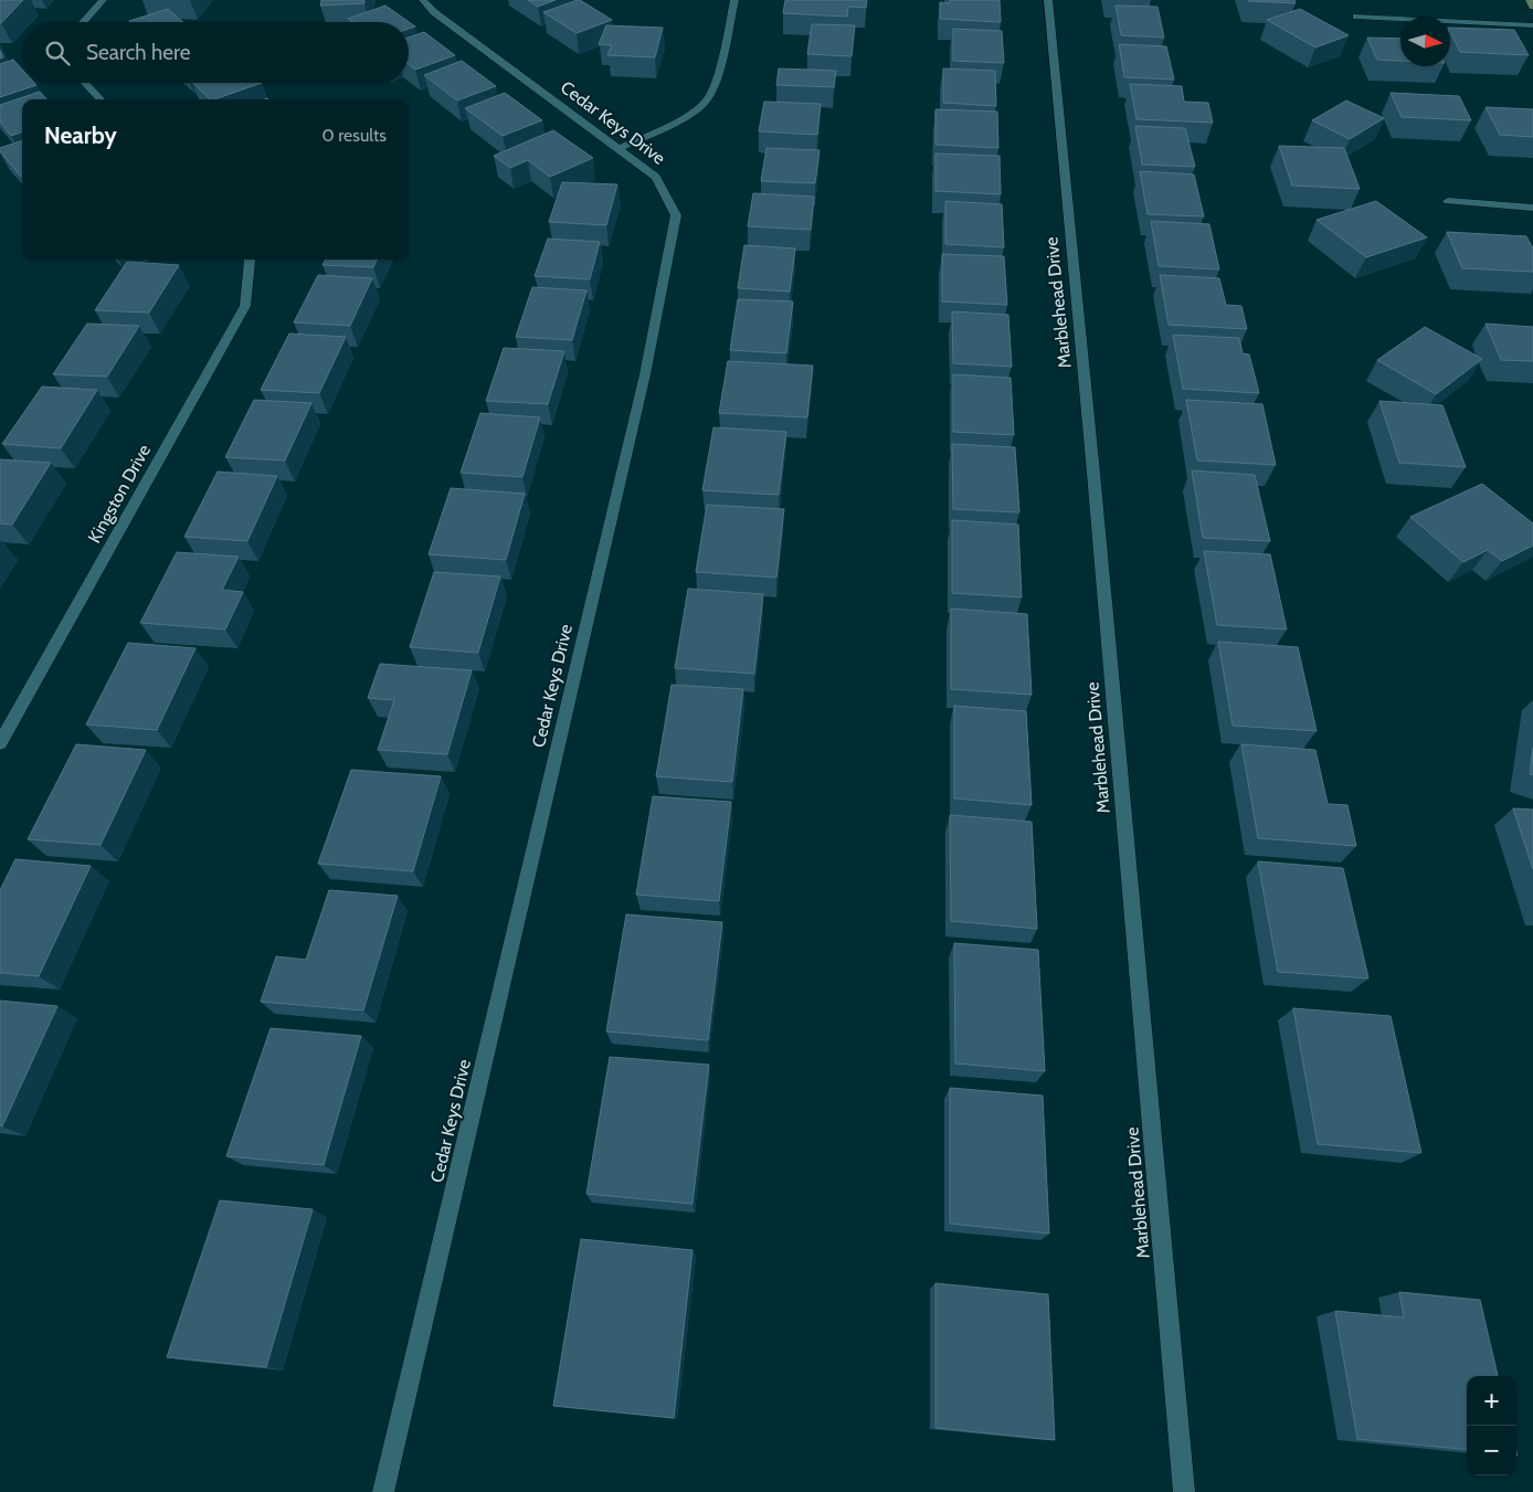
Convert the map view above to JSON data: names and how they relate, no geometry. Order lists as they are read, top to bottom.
{
  "streets": {
    "street": ["Cedar Keys Drive", "Marblehead Drive", "Kingston Drive"]
  },
  "north": "right",
  "page": {
    "search": "Search here",
    "heading": ["Nearby", "0 results"],
    "map_buttons": ["+", "−"]
  }
}
